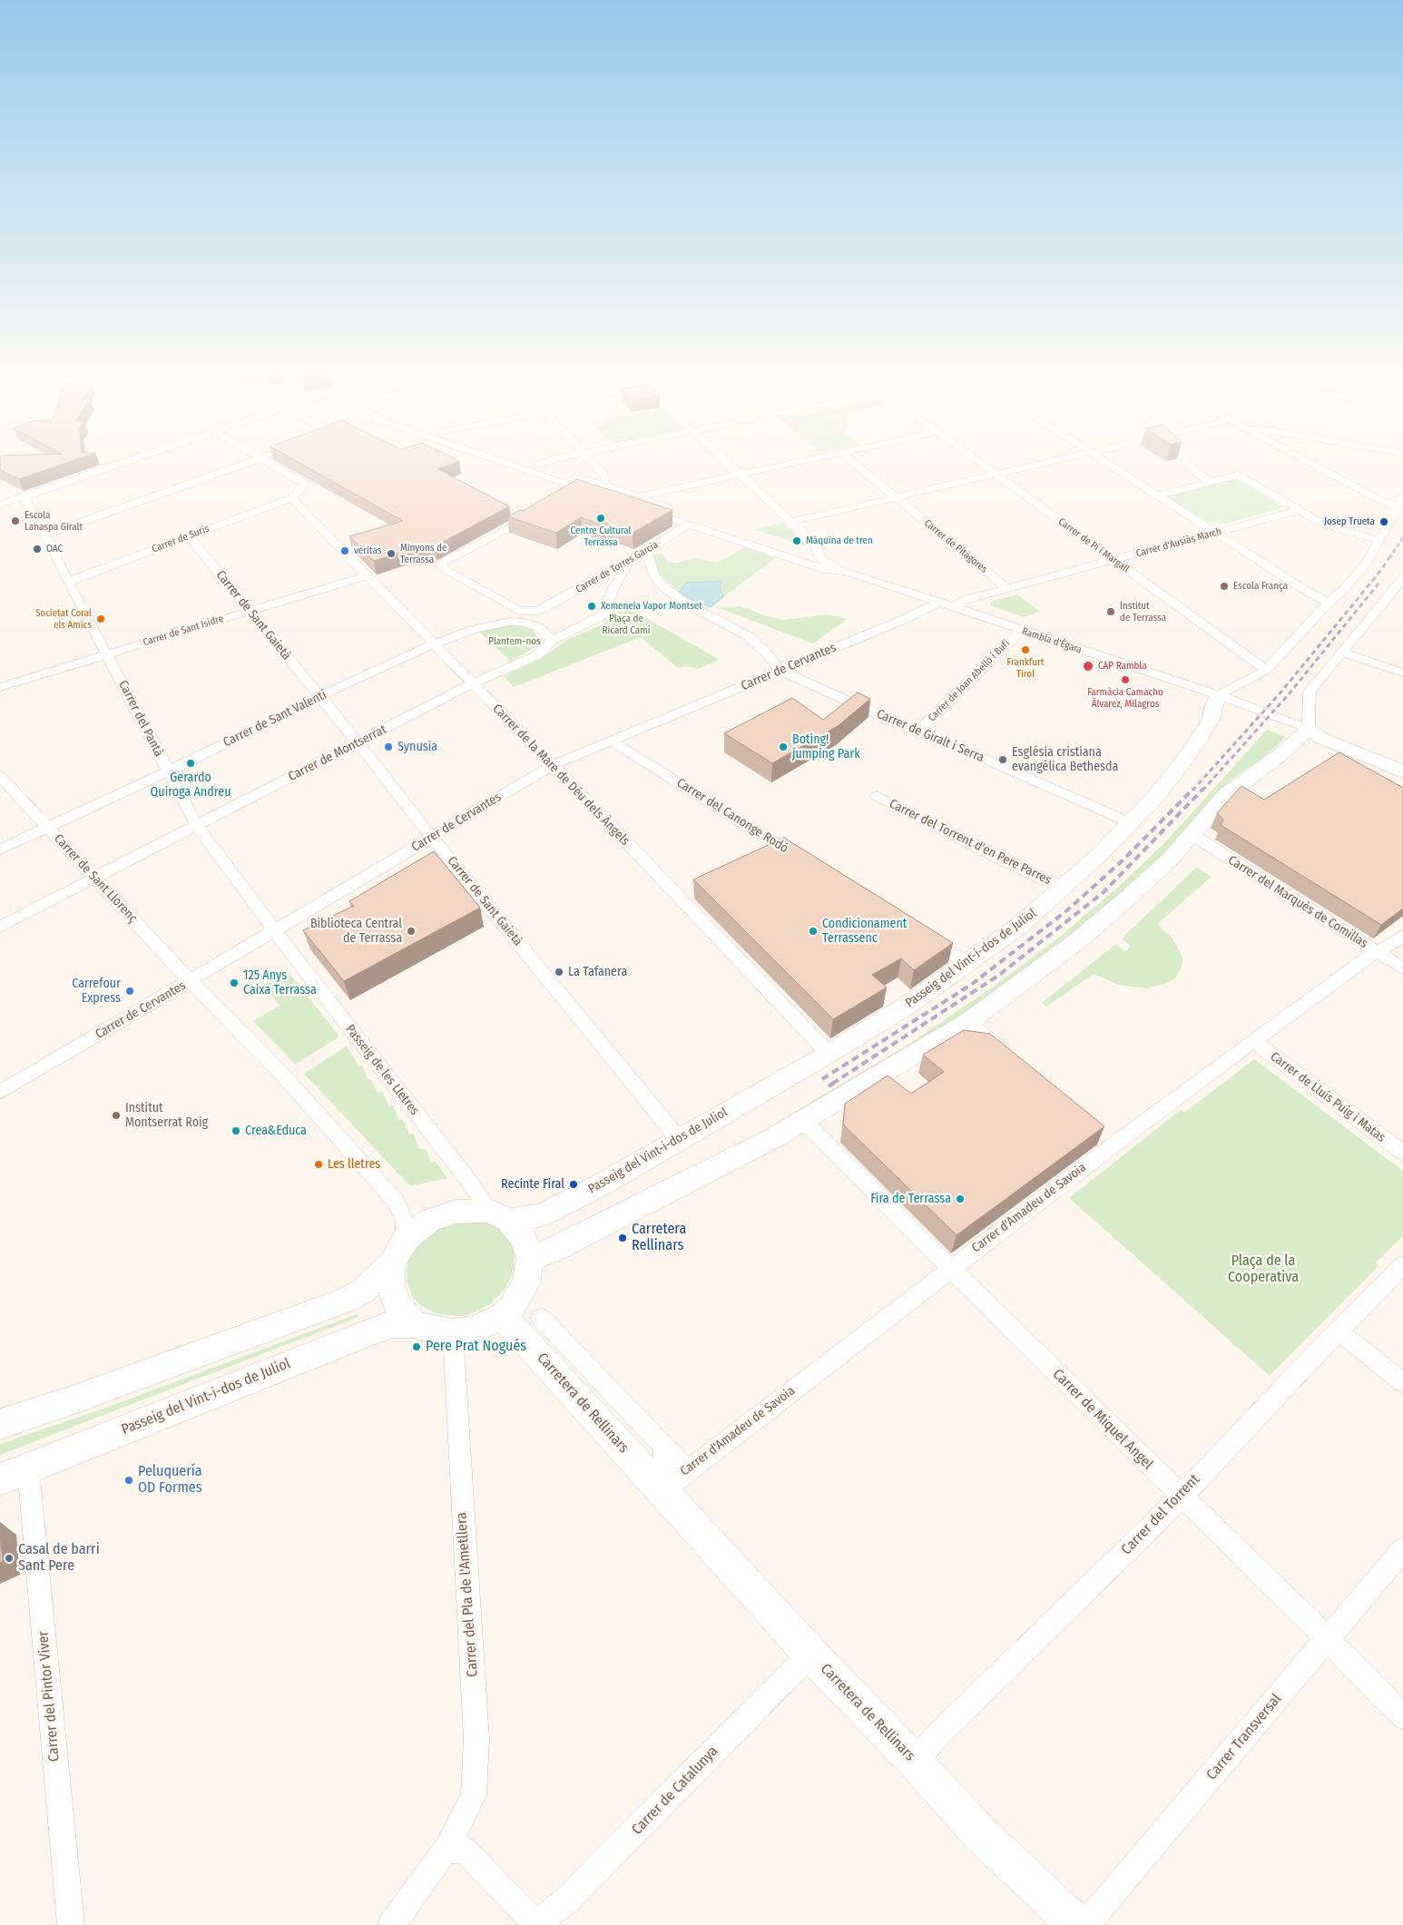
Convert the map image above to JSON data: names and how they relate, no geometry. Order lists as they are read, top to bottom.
{
  "streets": {
    "street": [
      "Carrer de Suris",
      "Carrer d'Ausiàs March",
      "Carrer de Pi i Margall",
      "Carrer de Pitàgores",
      "Carrer de Torres Garcia",
      "Carrer de Sant Gaietà",
      "Carrer de Sant Isidre",
      "Rambla d'Ègara",
      "Carrer de Cervantes",
      "Carrer de Joan Abelló i Bufí",
      "Carrer del Pantà",
      "Carrer de Sant Valentí",
      "Carrer de Giralt i Serra",
      "Carrer de Montserrat",
      "Carrer de la Mare de Déu dels Àngels",
      "Carrer del Canonge Rodó",
      "Carrer del Torrent d'en Pere Parres",
      "Carrer de Sant Llorenç",
      "Carrer del Marquès de Comillas",
      "Passeig del Vint-i-dos de Juliol",
      "Passeig de les Lletres",
      "Carrer de Lluís Puig i Matas",
      "Carrer d'Amadeu de Savoia",
      "Carretera de Rellinars",
      "Carrer de Miquel Angel",
      "Carrer del Torrent",
      "Carrer del Pla de l'Ametllera",
      "Carrer del Pintor Viver",
      "Carrer Transversal",
      "Carrer de Catalunya"
    ]
  },
  "crossings": [
    ["Carrer de Suris", "Carrer de Sant Gaietà"],
    ["Carrer de Suris", "Carrer del Pantà"],
    ["Carrer de Suris", "Carrer de la Mare de Déu dels Àngels"],
    ["Carrer d'Ausiàs March", "Carrer de Pi i Margall"],
    ["Carrer d'Ausiàs March", "Carrer de Pitàgores"],
    ["Carrer d'Ausiàs March", "Rambla d'Ègara"],
    ["Carrer de Torres Garcia", "Rambla d'Ègara"],
    ["Carrer de Torres Garcia", "Carrer de Montserrat"],
    ["Carrer de Sant Gaietà", "Carrer de Sant Isidre"],
    ["Carrer de Sant Gaietà", "Carrer de Cervantes"],
    ["Carrer de Sant Gaietà", "Carrer de Sant Valentí"],
    ["Carrer de Sant Gaietà", "Carrer de Montserrat"],
    ["Carrer de Sant Gaietà", "Passeig del Vint-i-dos de Juliol"],
    ["Carrer de Sant Isidre", "Carrer del Pantà"],
    ["Carrer de Sant Isidre", "Carrer de la Mare de Déu dels Àngels"],
    ["Rambla d'Ègara", "Carrer de Cervantes"],
    ["Rambla d'Ègara", "Carrer de Joan Abelló i Bufí"],
    ["Rambla d'Ègara", "Passeig del Vint-i-dos de Juliol"],
    ["Carrer de Cervantes", "Carrer del Pantà"],
    ["Carrer de Cervantes", "Carrer de Giralt i Serra"],
    ["Carrer de Cervantes", "Carrer de la Mare de Déu dels Àngels"],
    ["Carrer de Cervantes", "Carrer del Canonge Rodó"],
    ["Carrer de Cervantes", "Carrer de Sant Llorenç"],
    ["Carrer de Cervantes", "Passeig de les Lletres"],
    ["Carrer de Joan Abelló i Bufí", "Carrer de Giralt i Serra"],
    ["Carrer del Pantà", "Carrer de Sant Valentí"],
    ["Carrer del Pantà", "Carrer de Montserrat"],
    ["Carrer del Pantà", "Passeig de les Lletres"],
    ["Carrer de Sant Valentí", "Carrer de Montserrat"],
    ["Carrer de Sant Valentí", "Carrer de la Mare de Déu dels Àngels"],
    ["Carrer de Sant Valentí", "Carrer de Sant Llorenç"],
    ["Carrer de Giralt i Serra", "Passeig del Vint-i-dos de Juliol"],
    ["Carrer de Montserrat", "Carrer de la Mare de Déu dels Àngels"],
    ["Carrer de Montserrat", "Carrer de Sant Llorenç"],
    ["Carrer de la Mare de Déu dels Àngels", "Passeig del Vint-i-dos de Juliol"],
    ["Carrer del Torrent d'en Pere Parres", "Passeig del Vint-i-dos de Juliol"],
    ["Carrer del Marquès de Comillas", "Carrer d'Amadeu de Savoia"],
    ["Passeig del Vint-i-dos de Juliol", "Passeig de les Lletres"],
    ["Passeig del Vint-i-dos de Juliol", "Carretera de Rellinars"],
    ["Passeig del Vint-i-dos de Juliol", "Carrer del Pla de l'Ametllera"],
    ["Passeig del Vint-i-dos de Juliol", "Carrer del Pintor Viver"],
    ["Passeig de les Lletres", "Carretera de Rellinars"],
    ["Passeig de les Lletres", "Carrer del Pla de l'Ametllera"],
    ["Carrer de Lluís Puig i Matas", "Carrer d'Amadeu de Savoia"],
    ["Carrer d'Amadeu de Savoia", "Carretera de Rellinars"],
    ["Carrer d'Amadeu de Savoia", "Carrer de Miquel Angel"],
    ["Carretera de Rellinars", "Carrer del Torrent"],
    ["Carretera de Rellinars", "Carrer del Pla de l'Ametllera"],
    ["Carretera de Rellinars", "Carrer Transversal"],
    ["Carretera de Rellinars", "Carrer de Catalunya"],
    ["Carrer de Miquel Angel", "Carrer del Torrent"],
    ["Carrer de Miquel Angel", "Carrer Transversal"]
  ],
  "parks": ["Plaça de Ricard Camí", "Plantem-nos", "Plaça de la Cooperativa"],
  "places": [
    "Centre Cultural Terrassa",
    "Escola Lanaspa Giralt",
    "Josep Trueta",
    "Màquina de tren",
    "OAC",
    "veritas",
    "Minyons de Terrassa",
    "Escola França",
    "Xemeneia Vapor Montset",
    "Institut de Terrassa",
    "Societat Coral els Amics",
    "Frankfurt Tirol",
    "CAP Rambla",
    "Farmàcia Camacho Àlvarez, Milagros",
    "Synusia",
    "Boting! jumping Park",
    "Església cristiana evangèlica Bethesda",
    "Gerardo Quiroga Andreu",
    "Biblioteca Central de Terrassa",
    "Condicionament Terrassenc",
    "La Tafanera",
    "125 Anys Caixa Terrassa",
    "Carrefour Express",
    "Institut Montserrat Roig",
    "Crea&Educa",
    "Les lletres",
    "Recinte Firal",
    "Fira de Terrassa",
    "Carretera Rellinars",
    "Pere Prat Nogués",
    "Peluquería OD Formes",
    "Casal de barri Sant Pere"
  ]
}
